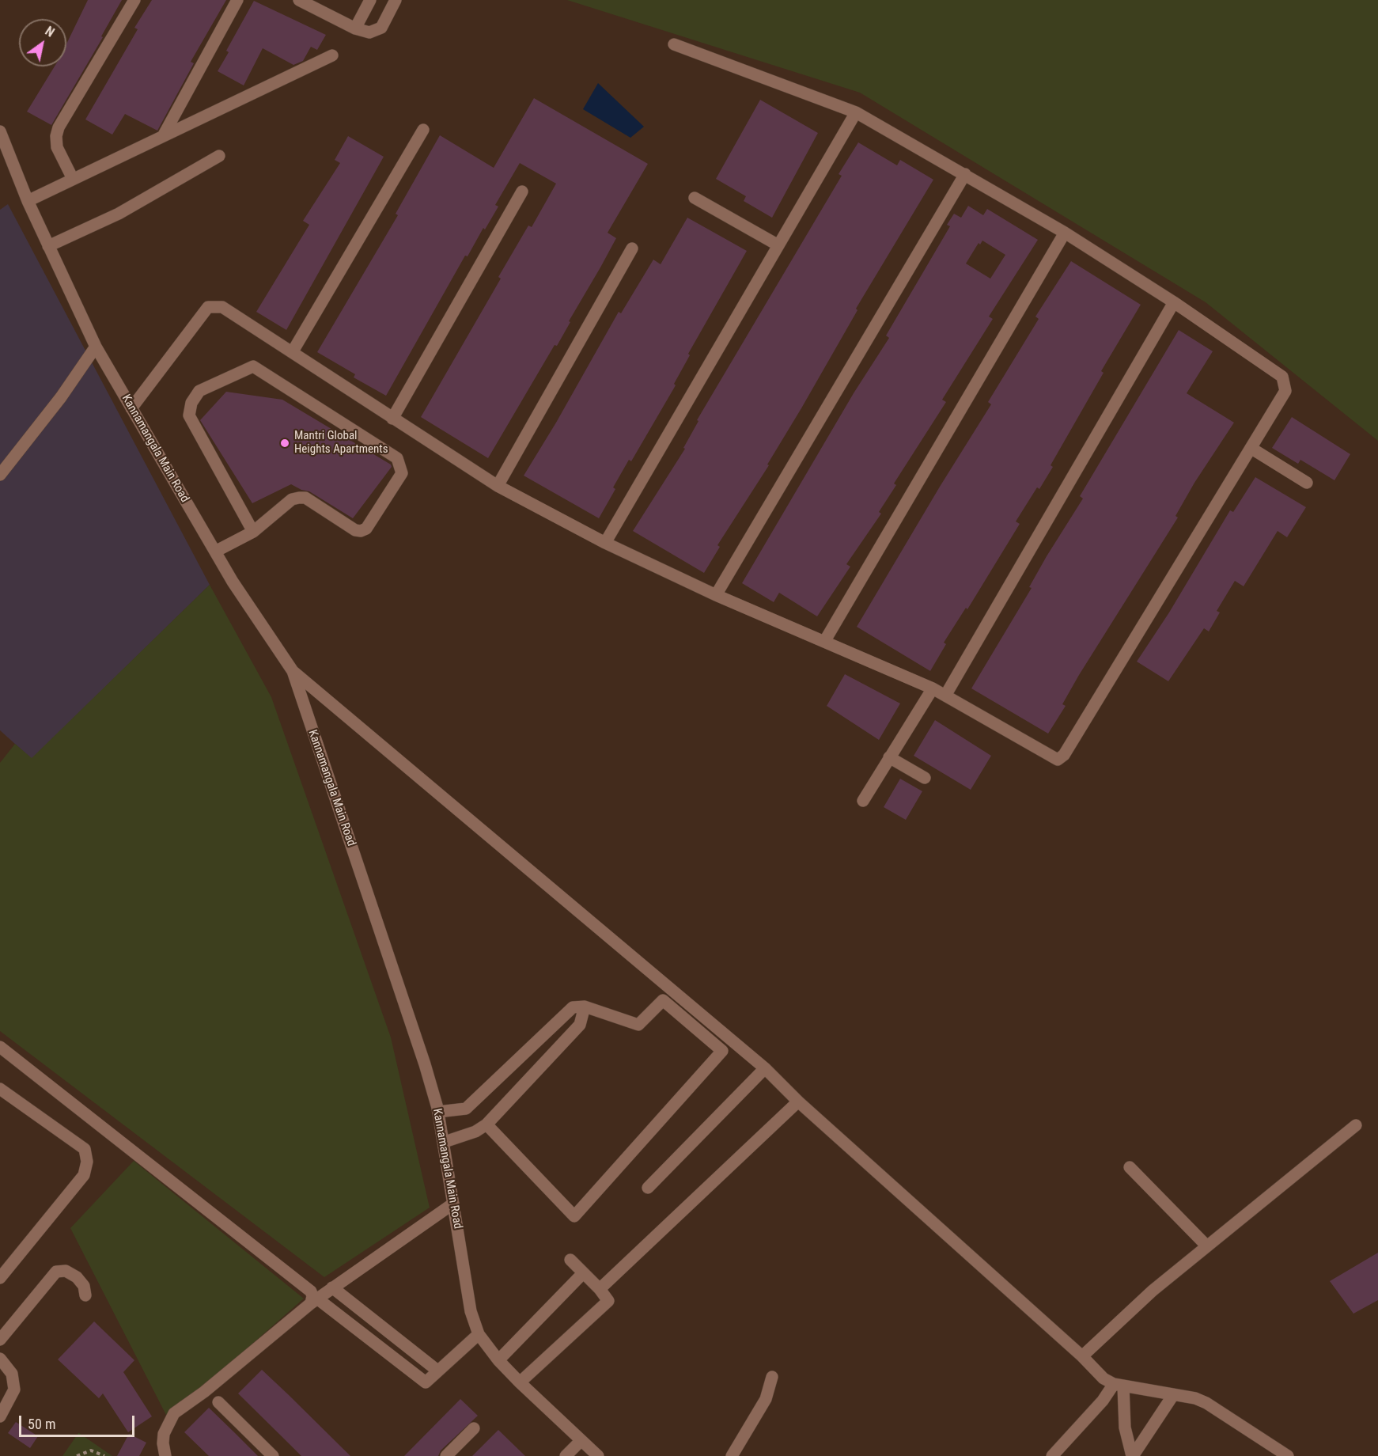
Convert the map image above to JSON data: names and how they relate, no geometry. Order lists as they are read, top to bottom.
{
  "streets": {
    "street": ["Kannamangala Main Road"]
  },
  "places": ["Mantri Global Heights Apartments"],
  "scale_bar": "50 m",
  "north": "top right"
}
